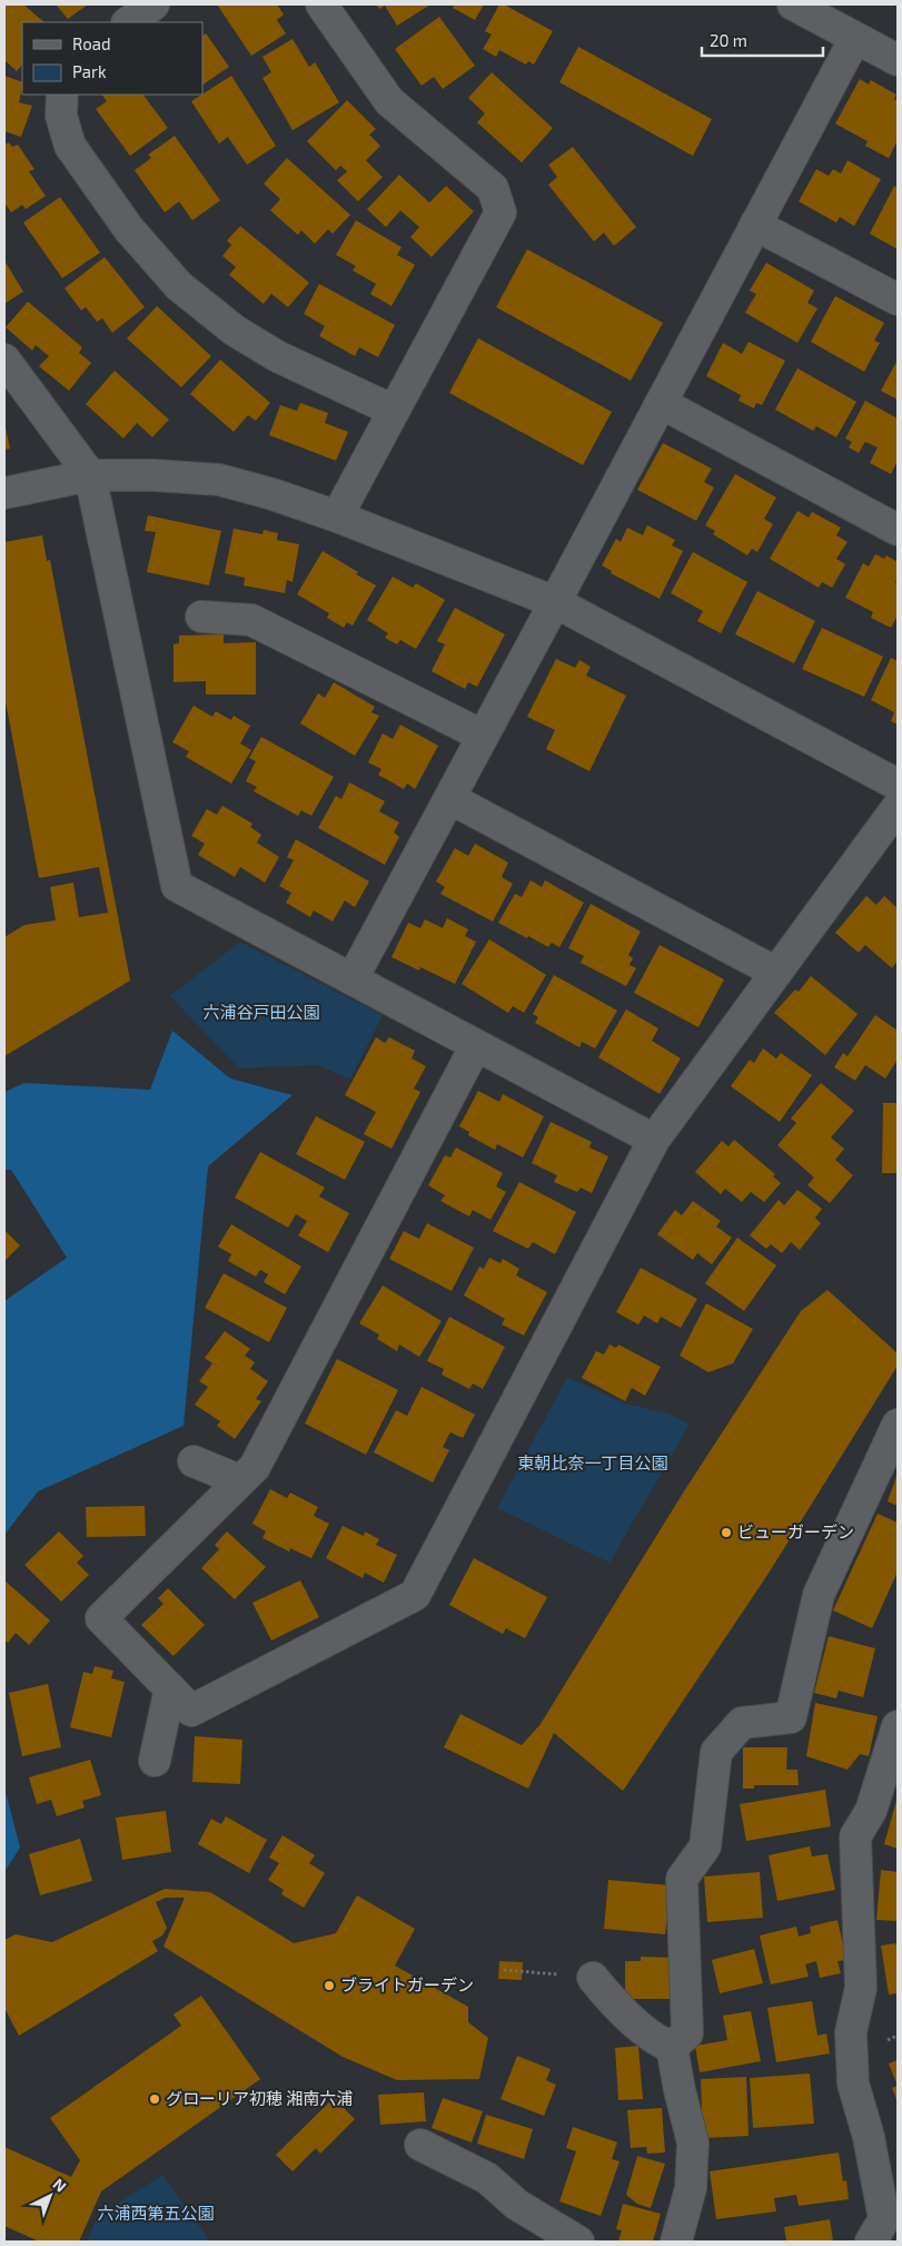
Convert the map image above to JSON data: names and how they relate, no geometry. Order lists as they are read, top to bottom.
{
  "parks": ["六浦谷戸田公園", "東朝比奈一丁目公園", "六浦西第五公園"],
  "places": ["ビューガーデン", "ブライトガーデン", "グローリア初穂 湘南六浦"],
  "legend": ["Road", "Park"],
  "scale_bar": "20 m",
  "north": "top right"
}
